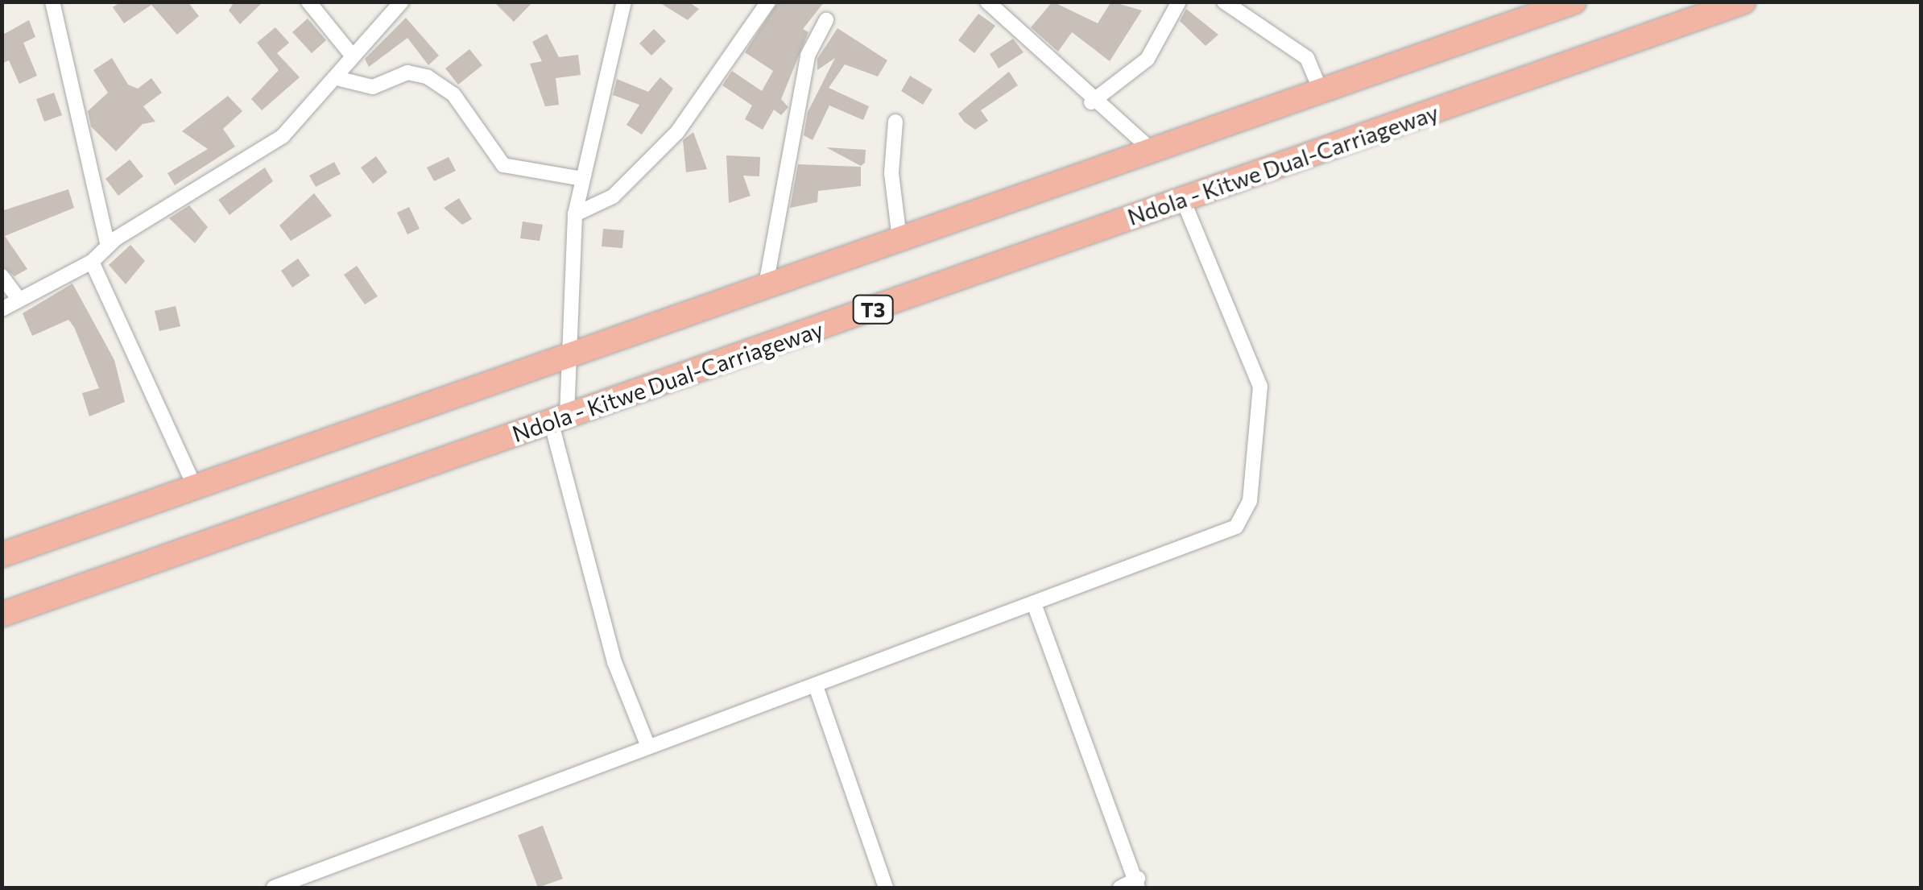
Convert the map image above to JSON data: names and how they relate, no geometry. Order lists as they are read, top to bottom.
{
  "streets": {
    "highway": ["Ndola - Kitwe Dual-Carriageway", "T3"]
  }
}
